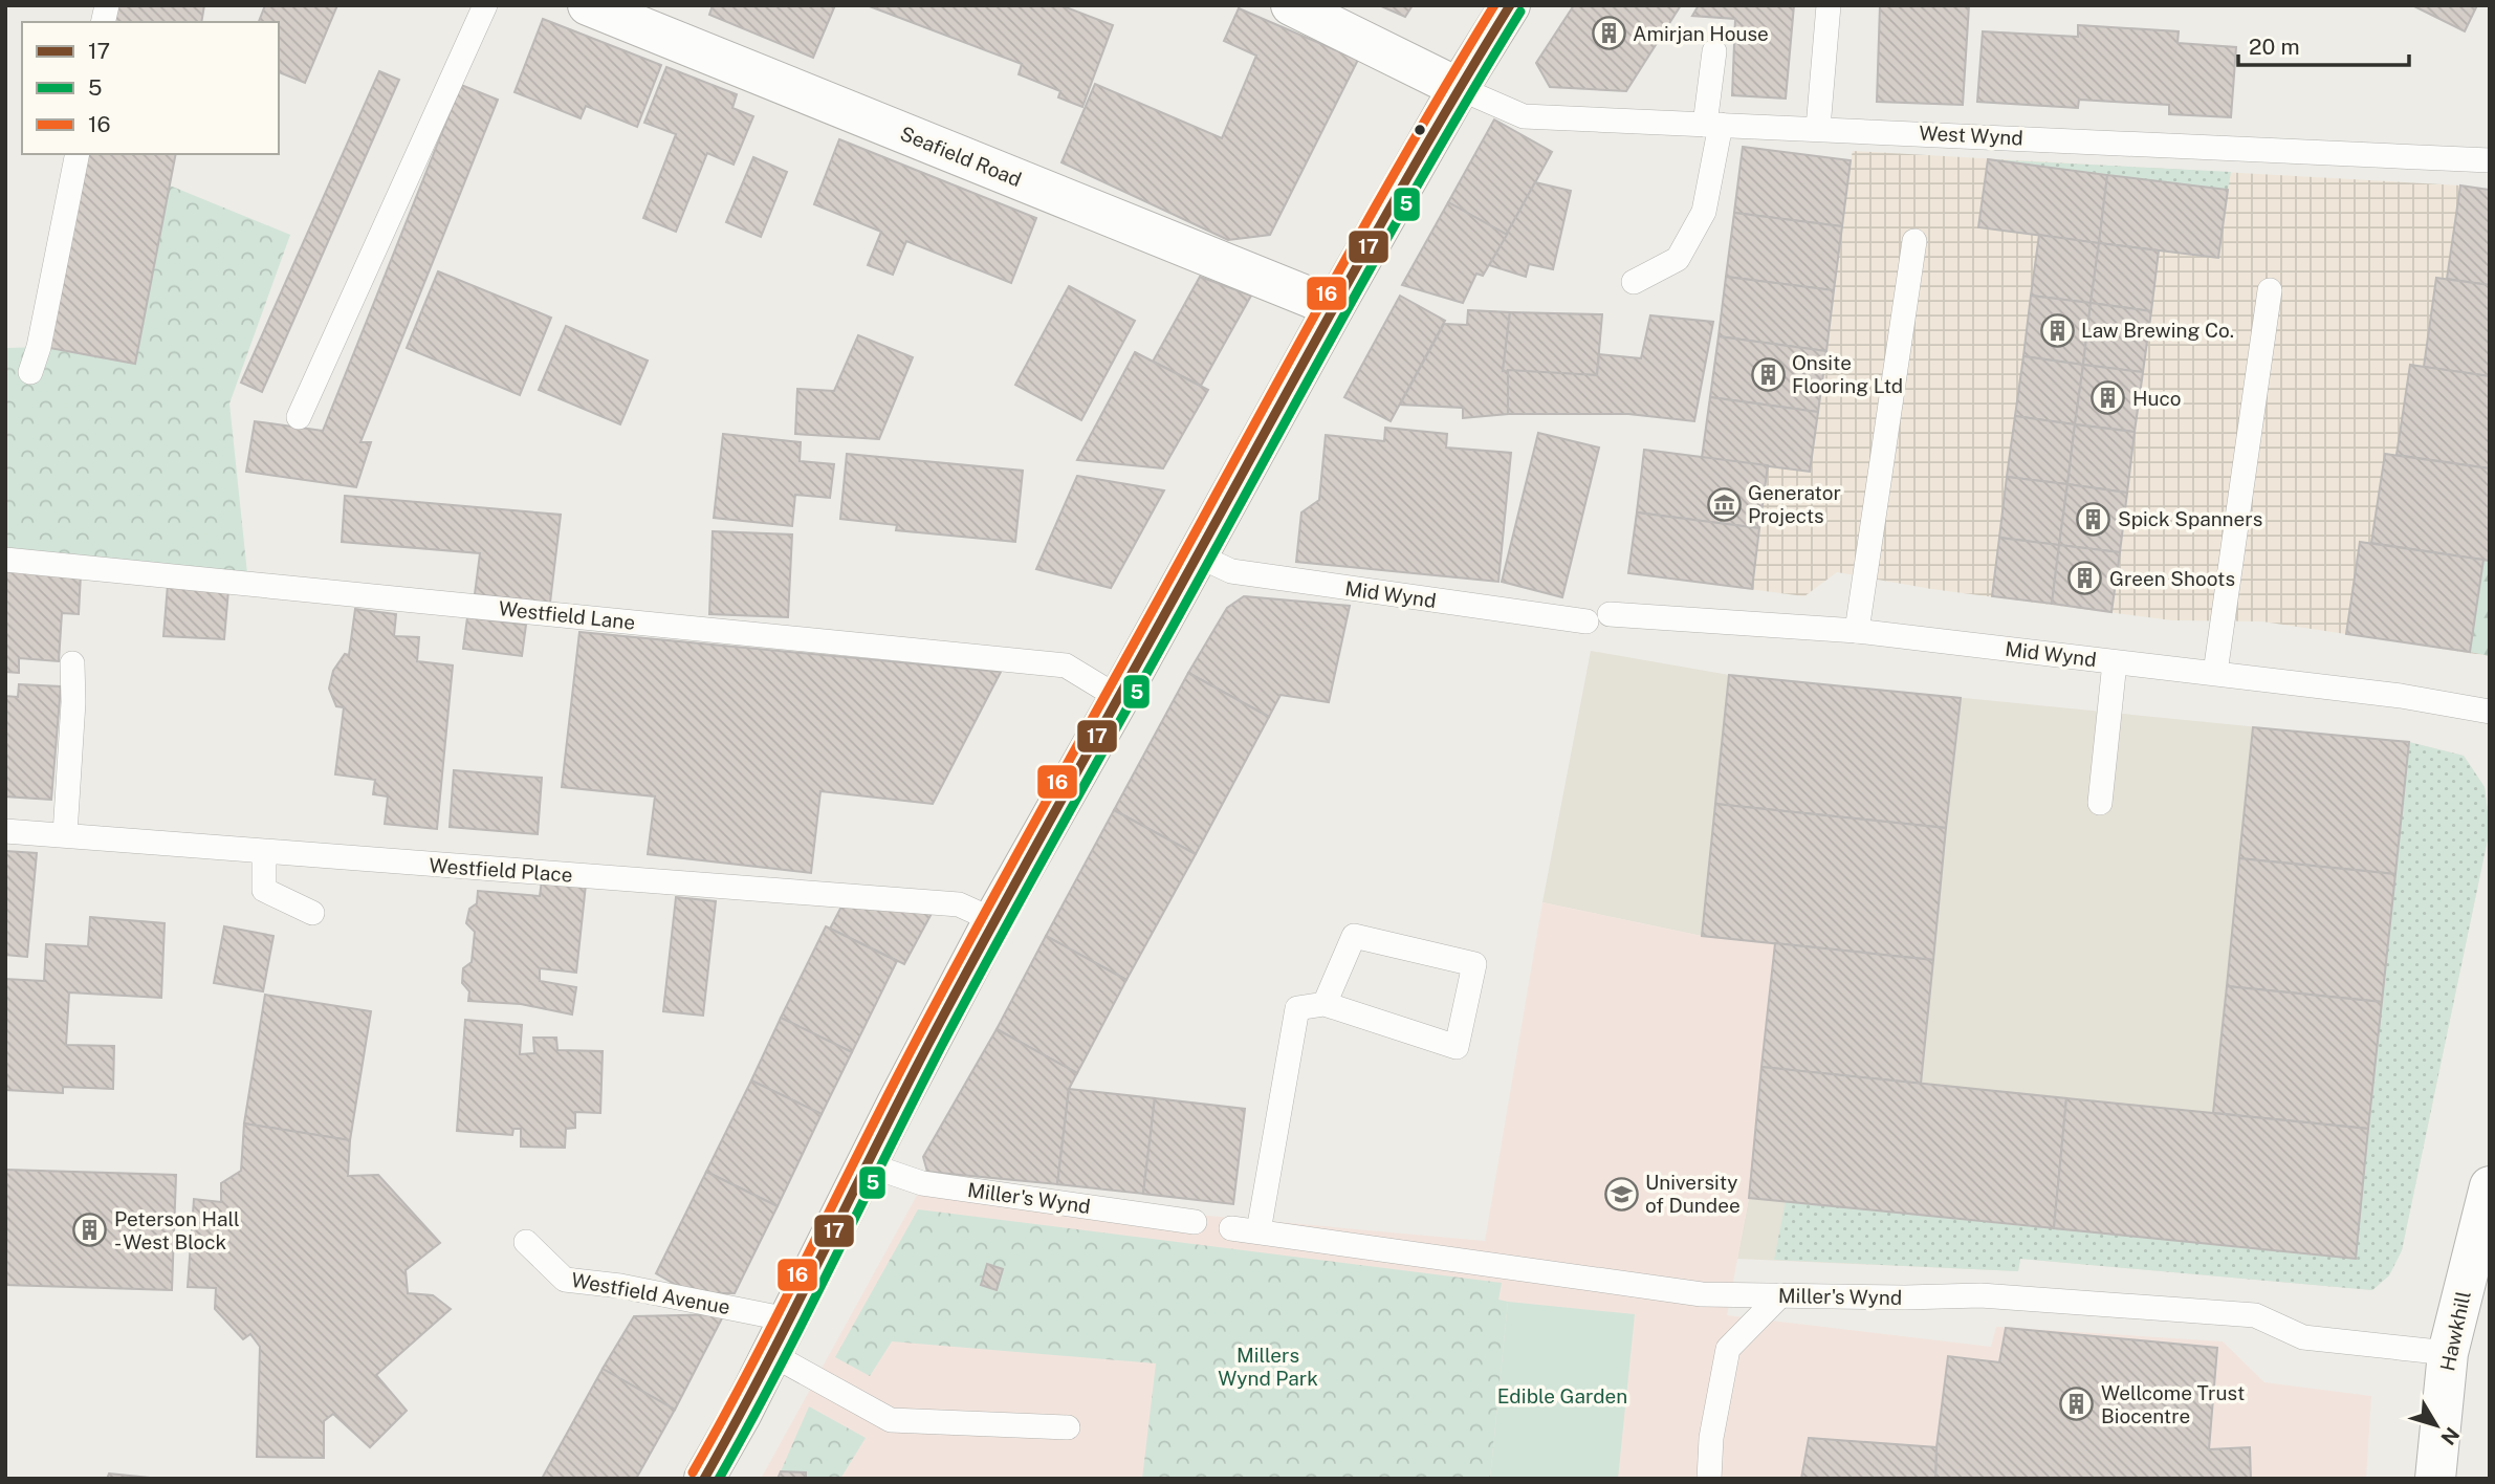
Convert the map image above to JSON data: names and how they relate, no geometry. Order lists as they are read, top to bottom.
{
  "streets": {
    "street": ["Seafield Road", "Hawkhill"],
    "lane": [
      "West Wynd",
      "Mid Wynd",
      "Westfield Lane",
      "Westfield Place",
      "Miller's Wynd",
      "Westfield Avenue"
    ]
  },
  "crossings": [
    ["Miller's Wynd", "Hawkhill"]
  ],
  "parks": ["Millers Wynd Park", "Edible Garden"],
  "places": {
    "building": [
      "Amirjan House",
      "Law Brewing Co.",
      "Onsite Flooring Ltd",
      "Huco",
      "Spick Spanners",
      "Green Shoots",
      "Peterson Hall - West Block",
      "Wellcome Trust Biocentre"
    ],
    "museum": ["Generator Projects"],
    "school or university": ["University of Dundee"]
  },
  "lines": ["transit line 17", "transit line 16", "transit line 5"],
  "legend": ["17", "5", "16"],
  "scale_bar": "20 m",
  "north": "bottom right"
}
